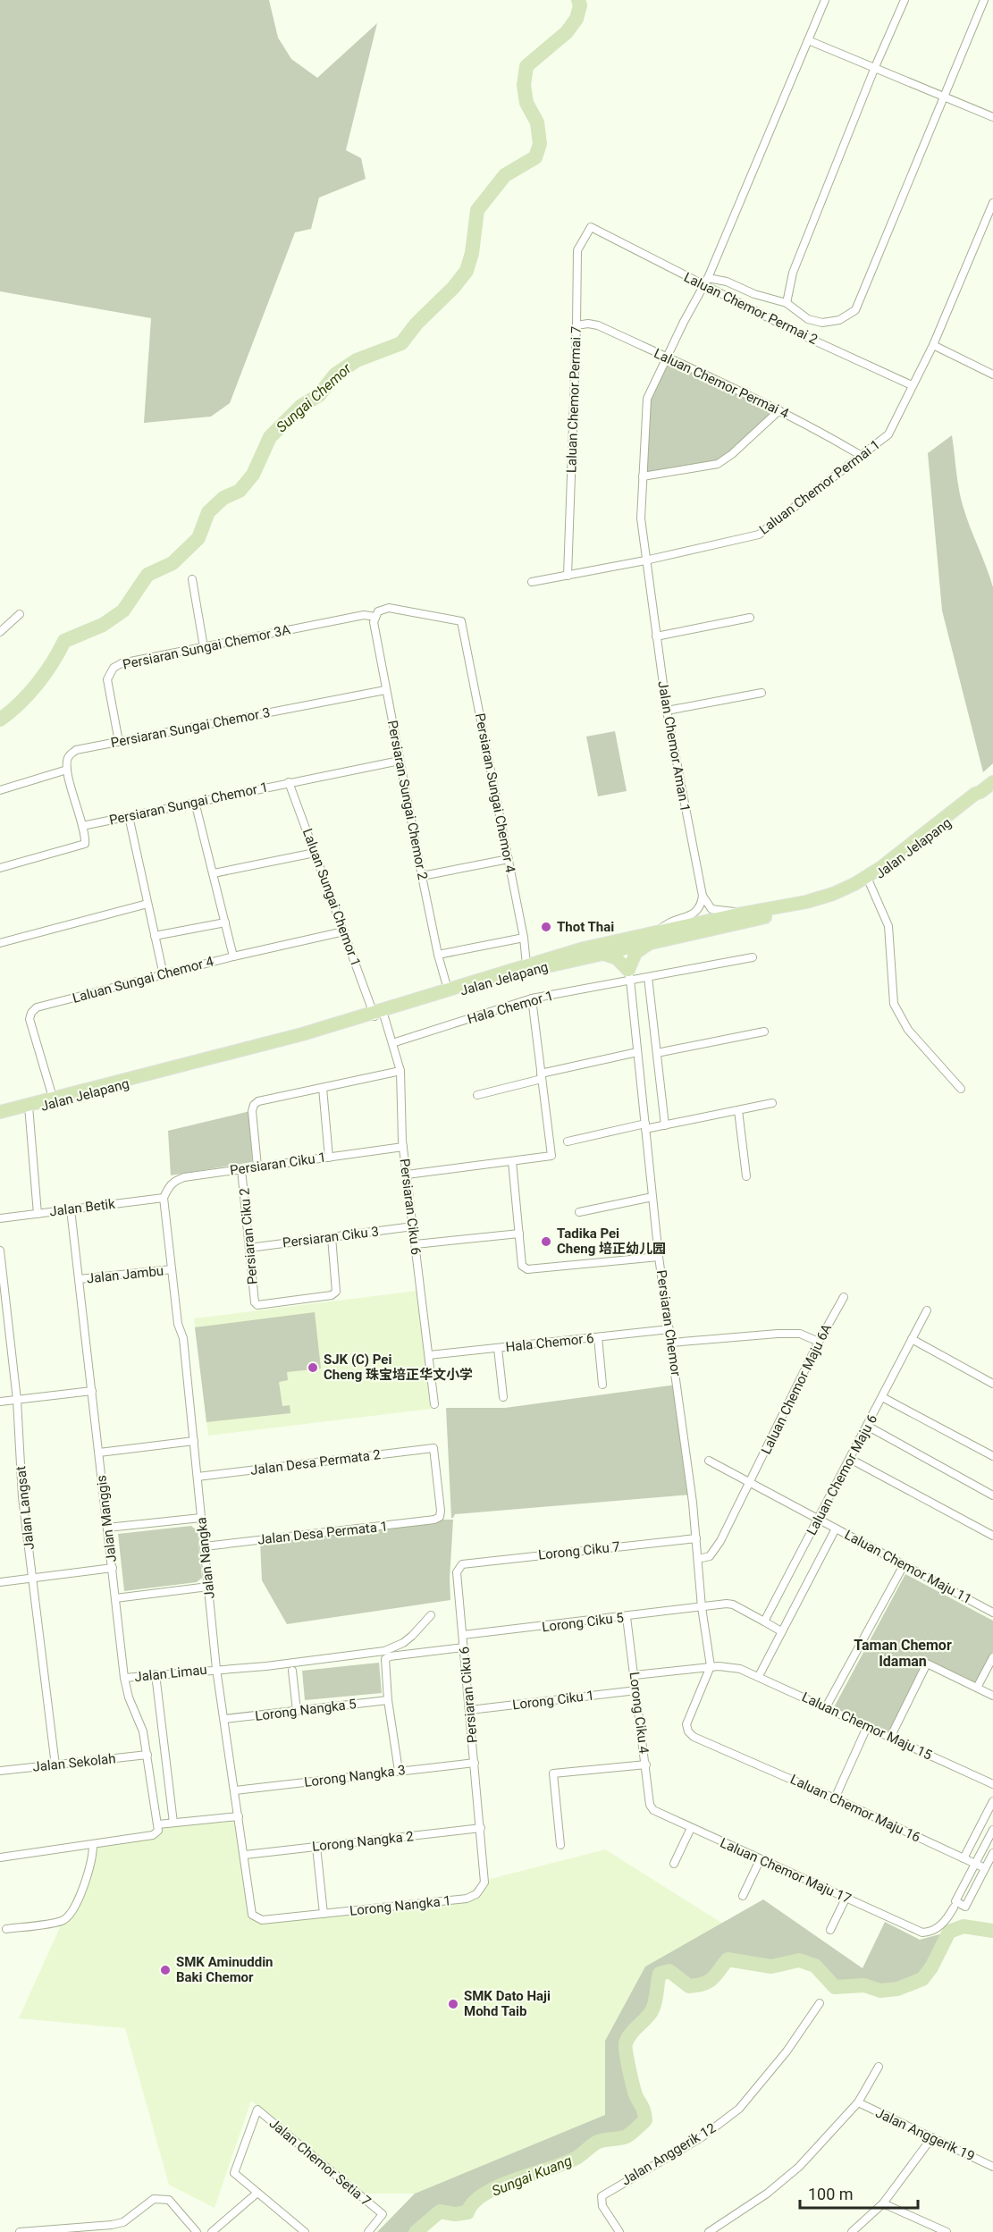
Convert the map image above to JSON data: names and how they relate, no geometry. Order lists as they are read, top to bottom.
{
  "streets": {
    "main road": ["Jalan Jelapang"],
    "street": [
      "Laluan Chemor Permai 2",
      "Laluan Chemor Permai 4",
      "Laluan Chemor Permai 7",
      "Laluan Chemor Permai 1",
      "Persiaran Sungai Chemor 3A",
      "Persiaran Sungai Chemor 3",
      "Jalan Chemor Aman 1",
      "Persiaran Sungai Chemor 4",
      "Persiaran Sungai Chemor 2",
      "Persiaran Sungai Chemor 1",
      "Laluan Sungai Chemor 1",
      "Laluan Sungai Chemor 4",
      "Hala Chemor 1",
      "Persiaran Ciku 1",
      "Persiaran Ciku 6",
      "Jalan Betik",
      "Persiaran Ciku 2",
      "Persiaran Ciku 3",
      "Jalan Jambu",
      "Persiaran Chemor",
      "Hala Chemor 6",
      "Laluan Chemor Maju 6A",
      "Jalan Desa Permata 2",
      "Laluan Chemor Maju 6",
      "Jalan Langsat",
      "Jalan Manggis",
      "Jalan Desa Permata 1",
      "Lorong Ciku 7",
      "Jalan Nangka",
      "Laluan Chemor Maju 11",
      "Lorong Ciku 5",
      "Jalan Limau",
      "Lorong Ciku 1",
      "Lorong Nangka 5",
      "Lorong Ciku 4",
      "Laluan Chemor Maju 15",
      "Jalan Sekolah",
      "Lorong Nangka 3",
      "Laluan Chemor Maju 16",
      "Lorong Nangka 2",
      "Laluan Chemor Maju 17",
      "Lorong Nangka 1",
      "Jalan Anggerik 19",
      "Jalan Anggerik 12",
      "Jalan Chemor Setia 7"
    ]
  },
  "crossings": [
    ["Laluan Chemor Permai 2", "Laluan Chemor Permai 7"],
    ["Laluan Chemor Permai 2", "Laluan Chemor Permai 1"],
    ["Laluan Chemor Permai 2", "Jalan Chemor Aman 1"],
    ["Laluan Chemor Permai 4", "Laluan Chemor Permai 7"],
    ["Laluan Chemor Permai 4", "Laluan Chemor Permai 1"],
    ["Laluan Chemor Permai 4", "Jalan Chemor Aman 1"],
    ["Laluan Chemor Permai 7", "Laluan Chemor Permai 1"],
    ["Laluan Chemor Permai 1", "Jalan Chemor Aman 1"],
    ["Persiaran Sungai Chemor 3A", "Persiaran Sungai Chemor 3"],
    ["Persiaran Sungai Chemor 3A", "Persiaran Sungai Chemor 4"],
    ["Persiaran Sungai Chemor 3A", "Persiaran Sungai Chemor 2"],
    ["Persiaran Sungai Chemor 3", "Persiaran Sungai Chemor 2"],
    ["Persiaran Sungai Chemor 4", "Jalan Jelapang"],
    ["Persiaran Sungai Chemor 2", "Persiaran Sungai Chemor 1"],
    ["Persiaran Sungai Chemor 2", "Jalan Jelapang"],
    ["Persiaran Sungai Chemor 1", "Laluan Sungai Chemor 1"],
    ["Jalan Jelapang", "Laluan Sungai Chemor 1"],
    ["Jalan Jelapang", "Laluan Sungai Chemor 4"],
    ["Jalan Jelapang", "Persiaran Ciku 6"],
    ["Jalan Jelapang", "Persiaran Chemor"],
    ["Laluan Sungai Chemor 1", "Laluan Sungai Chemor 4"],
    ["Laluan Sungai Chemor 1", "Persiaran Ciku 6"],
    ["Hala Chemor 1", "Persiaran Ciku 6"],
    ["Hala Chemor 1", "Persiaran Chemor"],
    ["Persiaran Ciku 1", "Persiaran Ciku 6"],
    ["Persiaran Ciku 1", "Jalan Betik"],
    ["Persiaran Ciku 1", "Persiaran Ciku 2"],
    ["Persiaran Ciku 1", "Jalan Nangka"],
    ["Persiaran Ciku 6", "Persiaran Ciku 3"],
    ["Persiaran Ciku 6", "Hala Chemor 6"],
    ["Persiaran Ciku 6", "Lorong Ciku 7"],
    ["Persiaran Ciku 6", "Lorong Ciku 5"],
    ["Persiaran Ciku 6", "Lorong Ciku 1"],
    ["Persiaran Ciku 6", "Lorong Nangka 3"],
    ["Persiaran Ciku 6", "Lorong Nangka 2"],
    ["Persiaran Ciku 6", "Lorong Nangka 1"],
    ["Jalan Betik", "Jalan Manggis"],
    ["Jalan Betik", "Jalan Nangka"],
    ["Persiaran Ciku 2", "Persiaran Ciku 3"],
    ["Jalan Jambu", "Jalan Manggis"],
    ["Jalan Jambu", "Jalan Nangka"],
    ["Persiaran Chemor", "Hala Chemor 6"],
    ["Persiaran Chemor", "Laluan Chemor Maju 6A"],
    ["Persiaran Chemor", "Lorong Ciku 7"],
    ["Persiaran Chemor", "Lorong Ciku 5"],
    ["Persiaran Chemor", "Laluan Chemor Maju 15"],
    ["Persiaran Chemor", "Laluan Chemor Maju 16"],
    ["Laluan Chemor Maju 6A", "Laluan Chemor Maju 11"],
    ["Jalan Desa Permata 2", "Jalan Desa Permata 1"],
    ["Jalan Desa Permata 2", "Jalan Nangka"],
    ["Laluan Chemor Maju 6", "Laluan Chemor Maju 11"],
    ["Laluan Chemor Maju 6", "Lorong Ciku 5"],
    ["Jalan Langsat", "Jalan Sekolah"],
    ["Jalan Manggis", "Jalan Limau"],
    ["Jalan Manggis", "Jalan Sekolah"],
    ["Jalan Desa Permata 1", "Jalan Nangka"],
    ["Jalan Nangka", "Jalan Limau"],
    ["Jalan Nangka", "Lorong Nangka 5"],
    ["Jalan Nangka", "Lorong Nangka 3"],
    ["Jalan Nangka", "Lorong Nangka 2"],
    ["Jalan Nangka", "Lorong Nangka 1"],
    ["Lorong Ciku 5", "Lorong Ciku 4"],
    ["Lorong Ciku 1", "Lorong Ciku 4"],
    ["Lorong Ciku 4", "Laluan Chemor Maju 15"],
    ["Lorong Ciku 4", "Laluan Chemor Maju 17"],
    ["Laluan Chemor Maju 15", "Laluan Chemor Maju 16"],
    ["Laluan Chemor Maju 16", "Laluan Chemor Maju 17"],
    ["Lorong Nangka 2", "Lorong Nangka 1"]
  ],
  "districts": ["Taman Chemor Idaman"],
  "water": ["Sungai Chemor", "Sungai Kuang"],
  "places": [
    "Thot Thai",
    "Tadika Pei Cheng 培正幼儿园",
    "SJK (C) Pei Cheng 珠宝培正华文小学",
    "SMK Aminuddin Baki Chemor",
    "SMK Dato Haji Mohd Taib"
  ],
  "scale_bar": "100 m"
}
